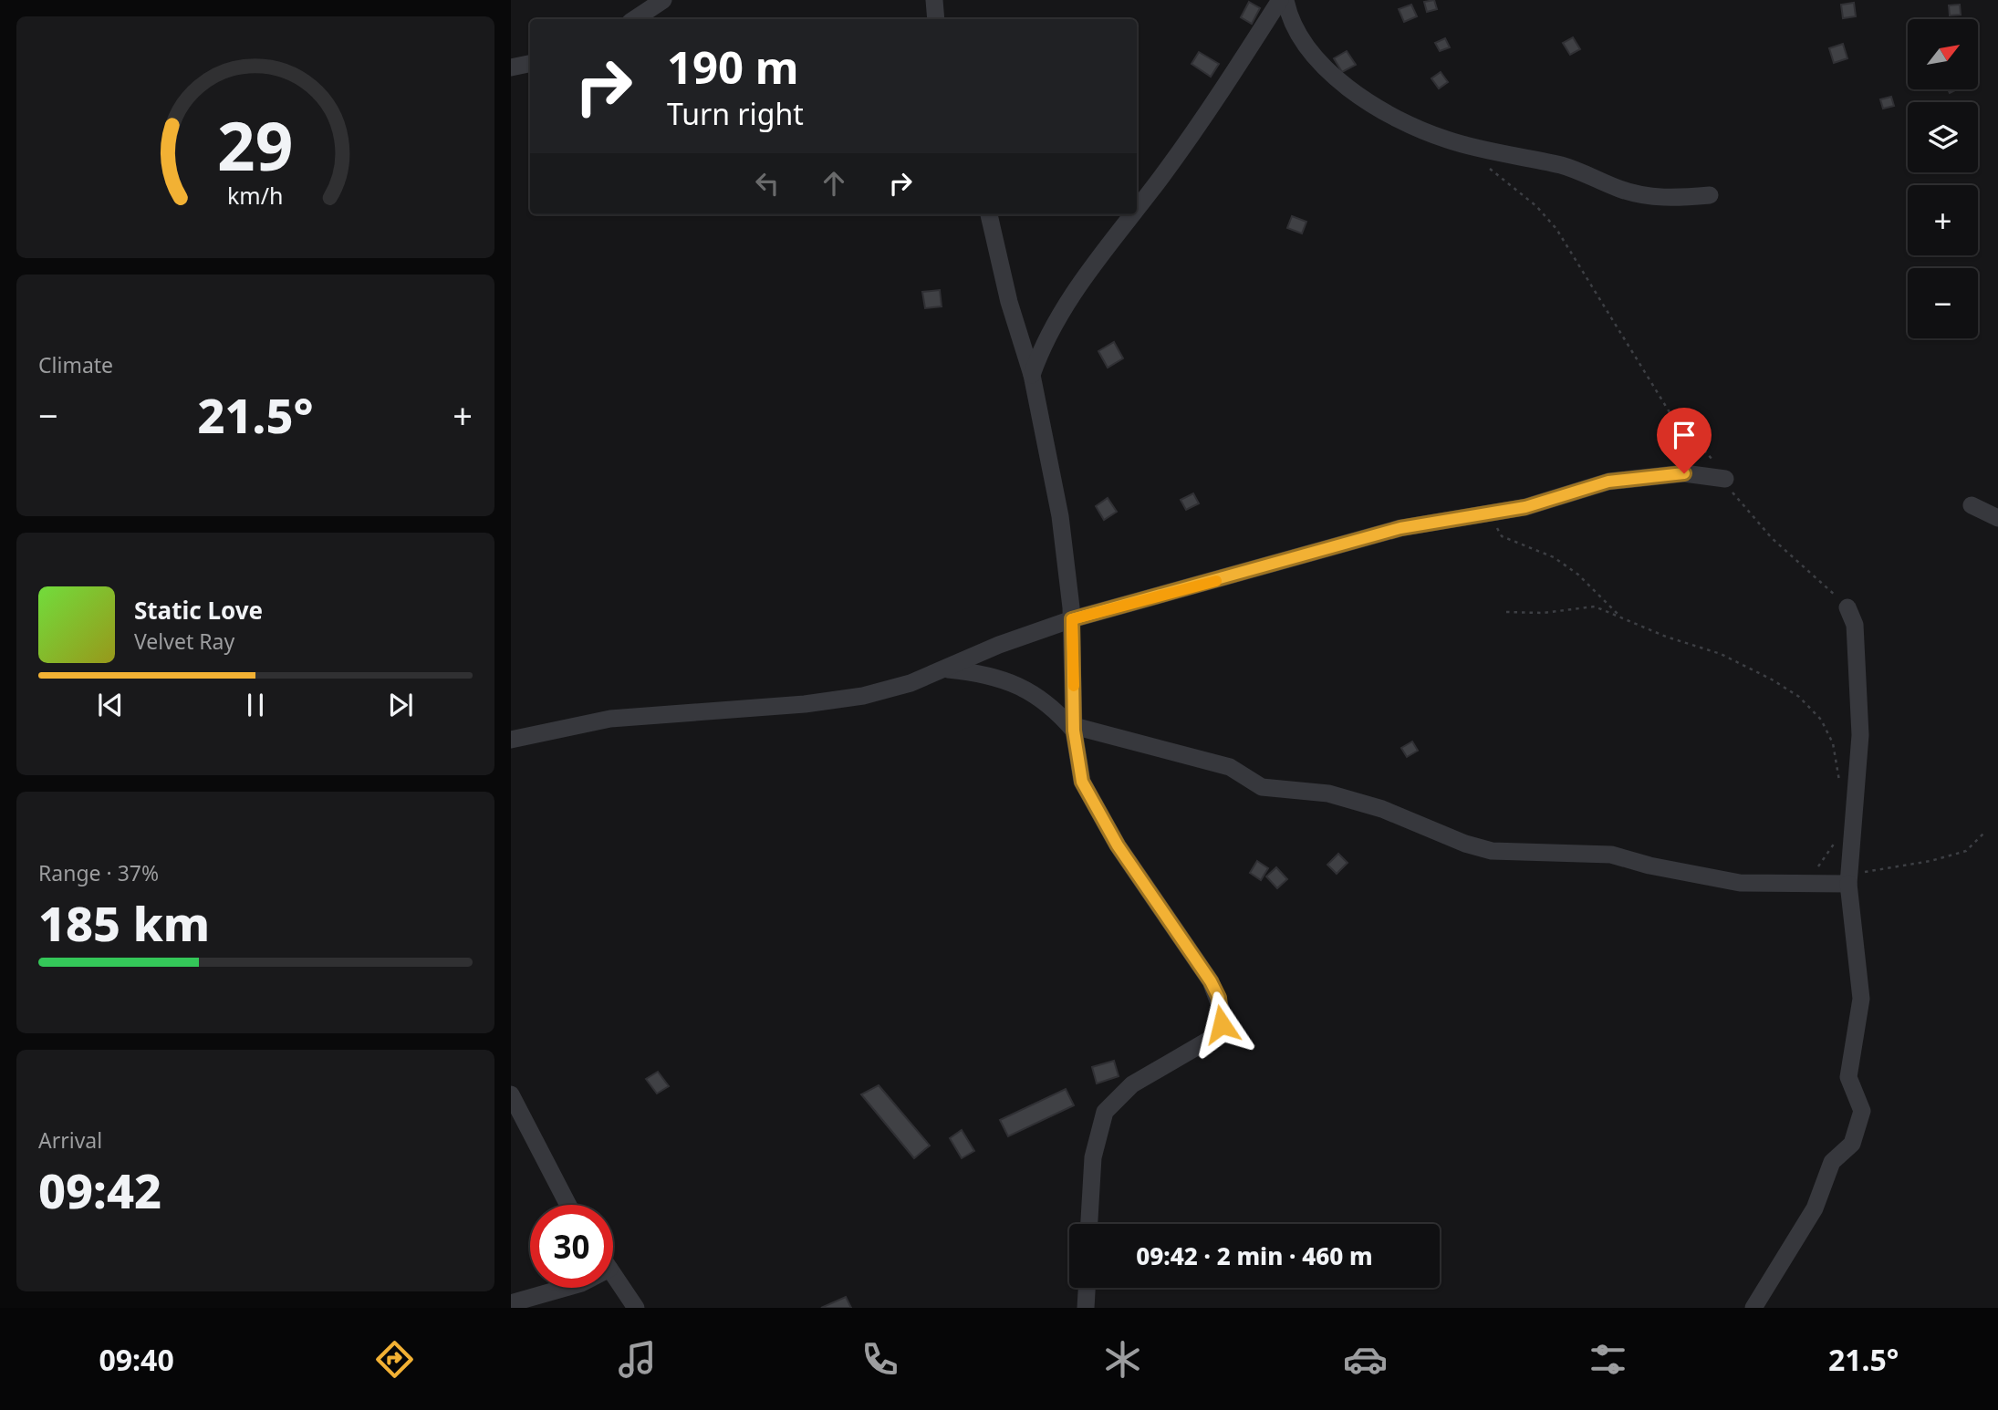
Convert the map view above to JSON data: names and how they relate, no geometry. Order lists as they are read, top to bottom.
{
  "north": "top right",
  "page": {
    "map_buttons": ["+", "−"],
    "turn": ["190 m", "Turn right"],
    "tile": [
      "Climate",
      ["Range · 37%", "185 km"],
      ["Arrival", "09:42"]
    ],
    "heat": ["−", "21.5°", "+"],
    "song": ["Static Love", "Velvet Ray"],
    "limit": "30",
    "trip": "09:42 · 2 min · 460 m",
    "tabs": ["09:40", "21.5°"],
    "gauge": ["29", "km/h"]
  }
}
